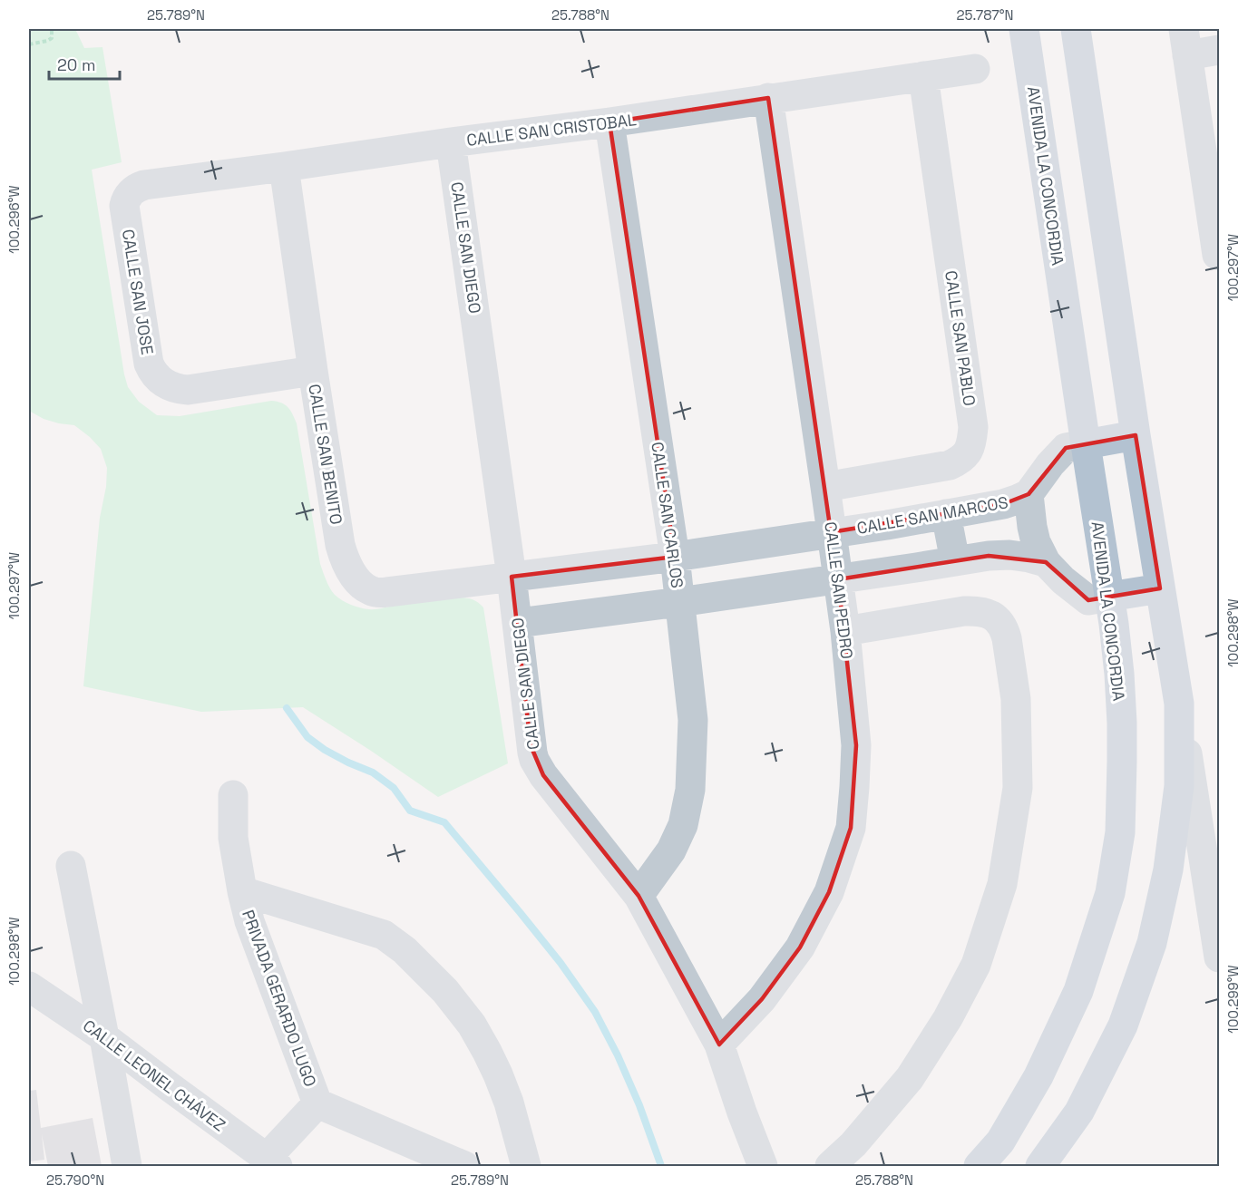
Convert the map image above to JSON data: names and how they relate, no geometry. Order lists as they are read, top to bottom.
{
  "streets": {
    "main road": ["AVENIDA LA CONCORDIA"],
    "street": [
      "CALLE SAN CRISTOBAL",
      "CALLE SAN DIEGO",
      "CALLE SAN JOSE",
      "CALLE SAN PABLO",
      "CALLE SAN BENITO",
      "CALLE SAN CARLOS",
      "CALLE SAN MARCOS",
      "CALLE SAN PEDRO",
      "PRIVADA GERARDO LUGO",
      "CALLE LEONEL CHÁVEZ"
    ]
  },
  "crossings": [
    ["CALLE SAN CRISTOBAL", "CALLE SAN DIEGO"],
    ["CALLE SAN CRISTOBAL", "CALLE SAN JOSE"],
    ["CALLE SAN CRISTOBAL", "CALLE SAN PABLO"],
    ["CALLE SAN CRISTOBAL", "CALLE SAN BENITO"],
    ["CALLE SAN CRISTOBAL", "CALLE SAN CARLOS"],
    ["CALLE SAN CRISTOBAL", "CALLE SAN PEDRO"],
    ["AVENIDA LA CONCORDIA", "CALLE SAN MARCOS"],
    ["CALLE SAN DIEGO", "CALLE SAN BENITO"],
    ["CALLE SAN DIEGO", "CALLE SAN CARLOS"],
    ["CALLE SAN DIEGO", "CALLE SAN MARCOS"],
    ["CALLE SAN DIEGO", "CALLE SAN PEDRO"],
    ["CALLE SAN JOSE", "CALLE SAN BENITO"],
    ["CALLE SAN PABLO", "CALLE SAN PEDRO"],
    ["CALLE SAN BENITO", "CALLE SAN MARCOS"],
    ["CALLE SAN CARLOS", "CALLE SAN MARCOS"],
    ["CALLE SAN MARCOS", "CALLE SAN PEDRO"]
  ],
  "scale_bar": "20 m",
  "coordinates": [
    "25.789°N",
    "25.788°N",
    "25.787°N",
    "100.296°W",
    "100.297°W",
    "100.298°W",
    "100.299°W",
    "25.790°N"
  ]
}
